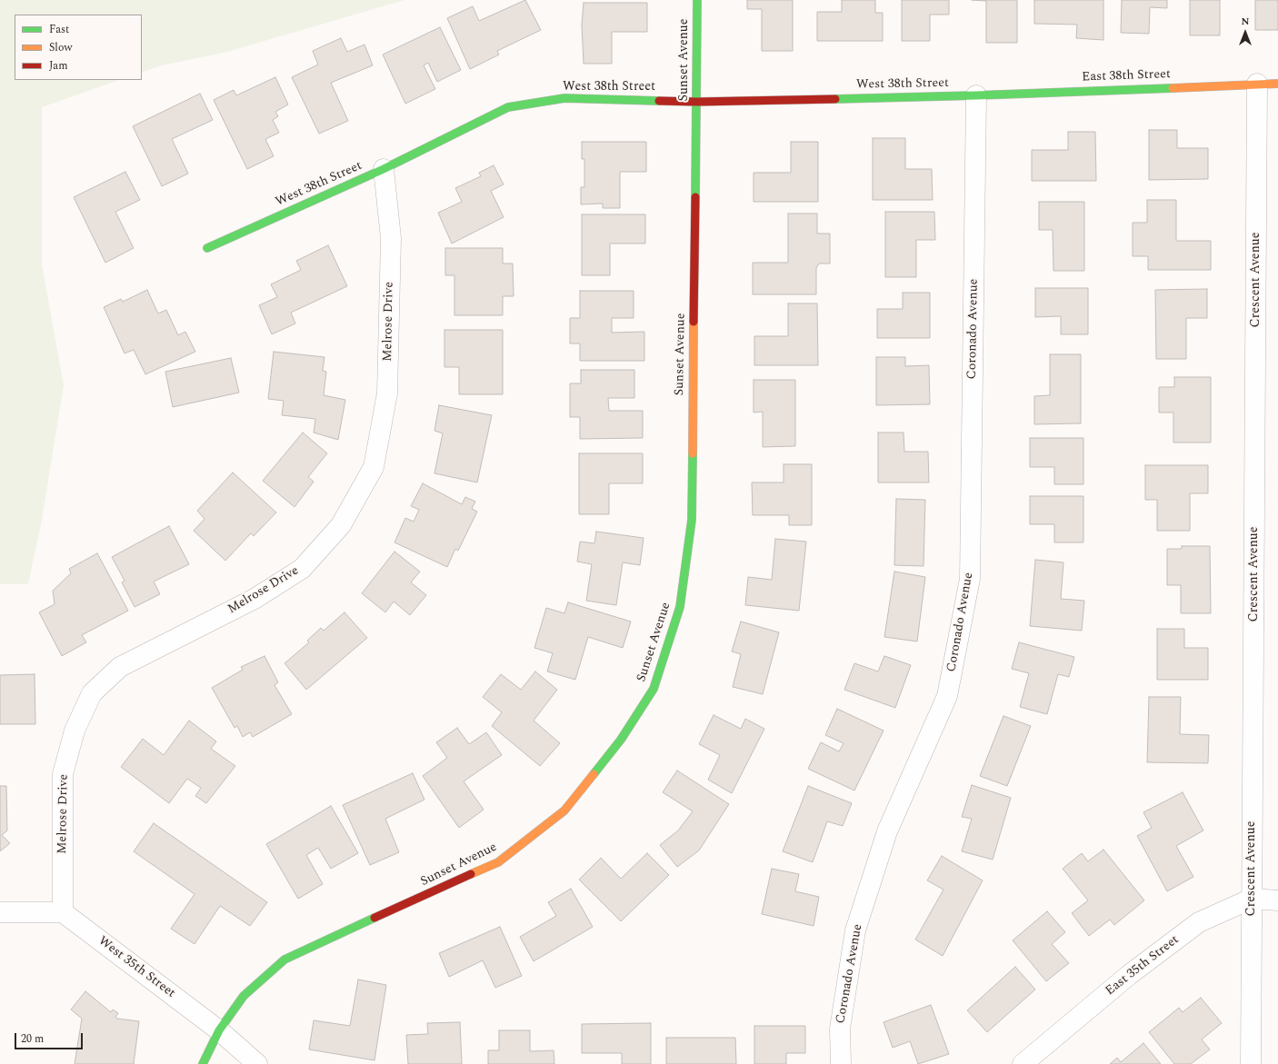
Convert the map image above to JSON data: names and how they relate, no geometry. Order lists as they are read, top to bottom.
{
  "streets": {
    "street": [
      "Sunset Avenue",
      "East 38th Street",
      "West 38th Street",
      "Crescent Avenue",
      "Melrose Drive",
      "Coronado Avenue",
      "East 35th Street",
      "West 35th Street"
    ]
  },
  "crossings": [
    ["Sunset Avenue", "West 38th Street"],
    ["Sunset Avenue", "West 35th Street"],
    ["East 38th Street", "West 38th Street"],
    ["East 38th Street", "Crescent Avenue"],
    ["East 38th Street", "Coronado Avenue"],
    ["West 38th Street", "Melrose Drive"],
    ["West 38th Street", "Coronado Avenue"],
    ["Crescent Avenue", "East 35th Street"],
    ["Melrose Drive", "West 35th Street"]
  ],
  "legend": ["Fast", "Slow", "Jam"],
  "scale_bar": "20 m",
  "north": "top"
}
